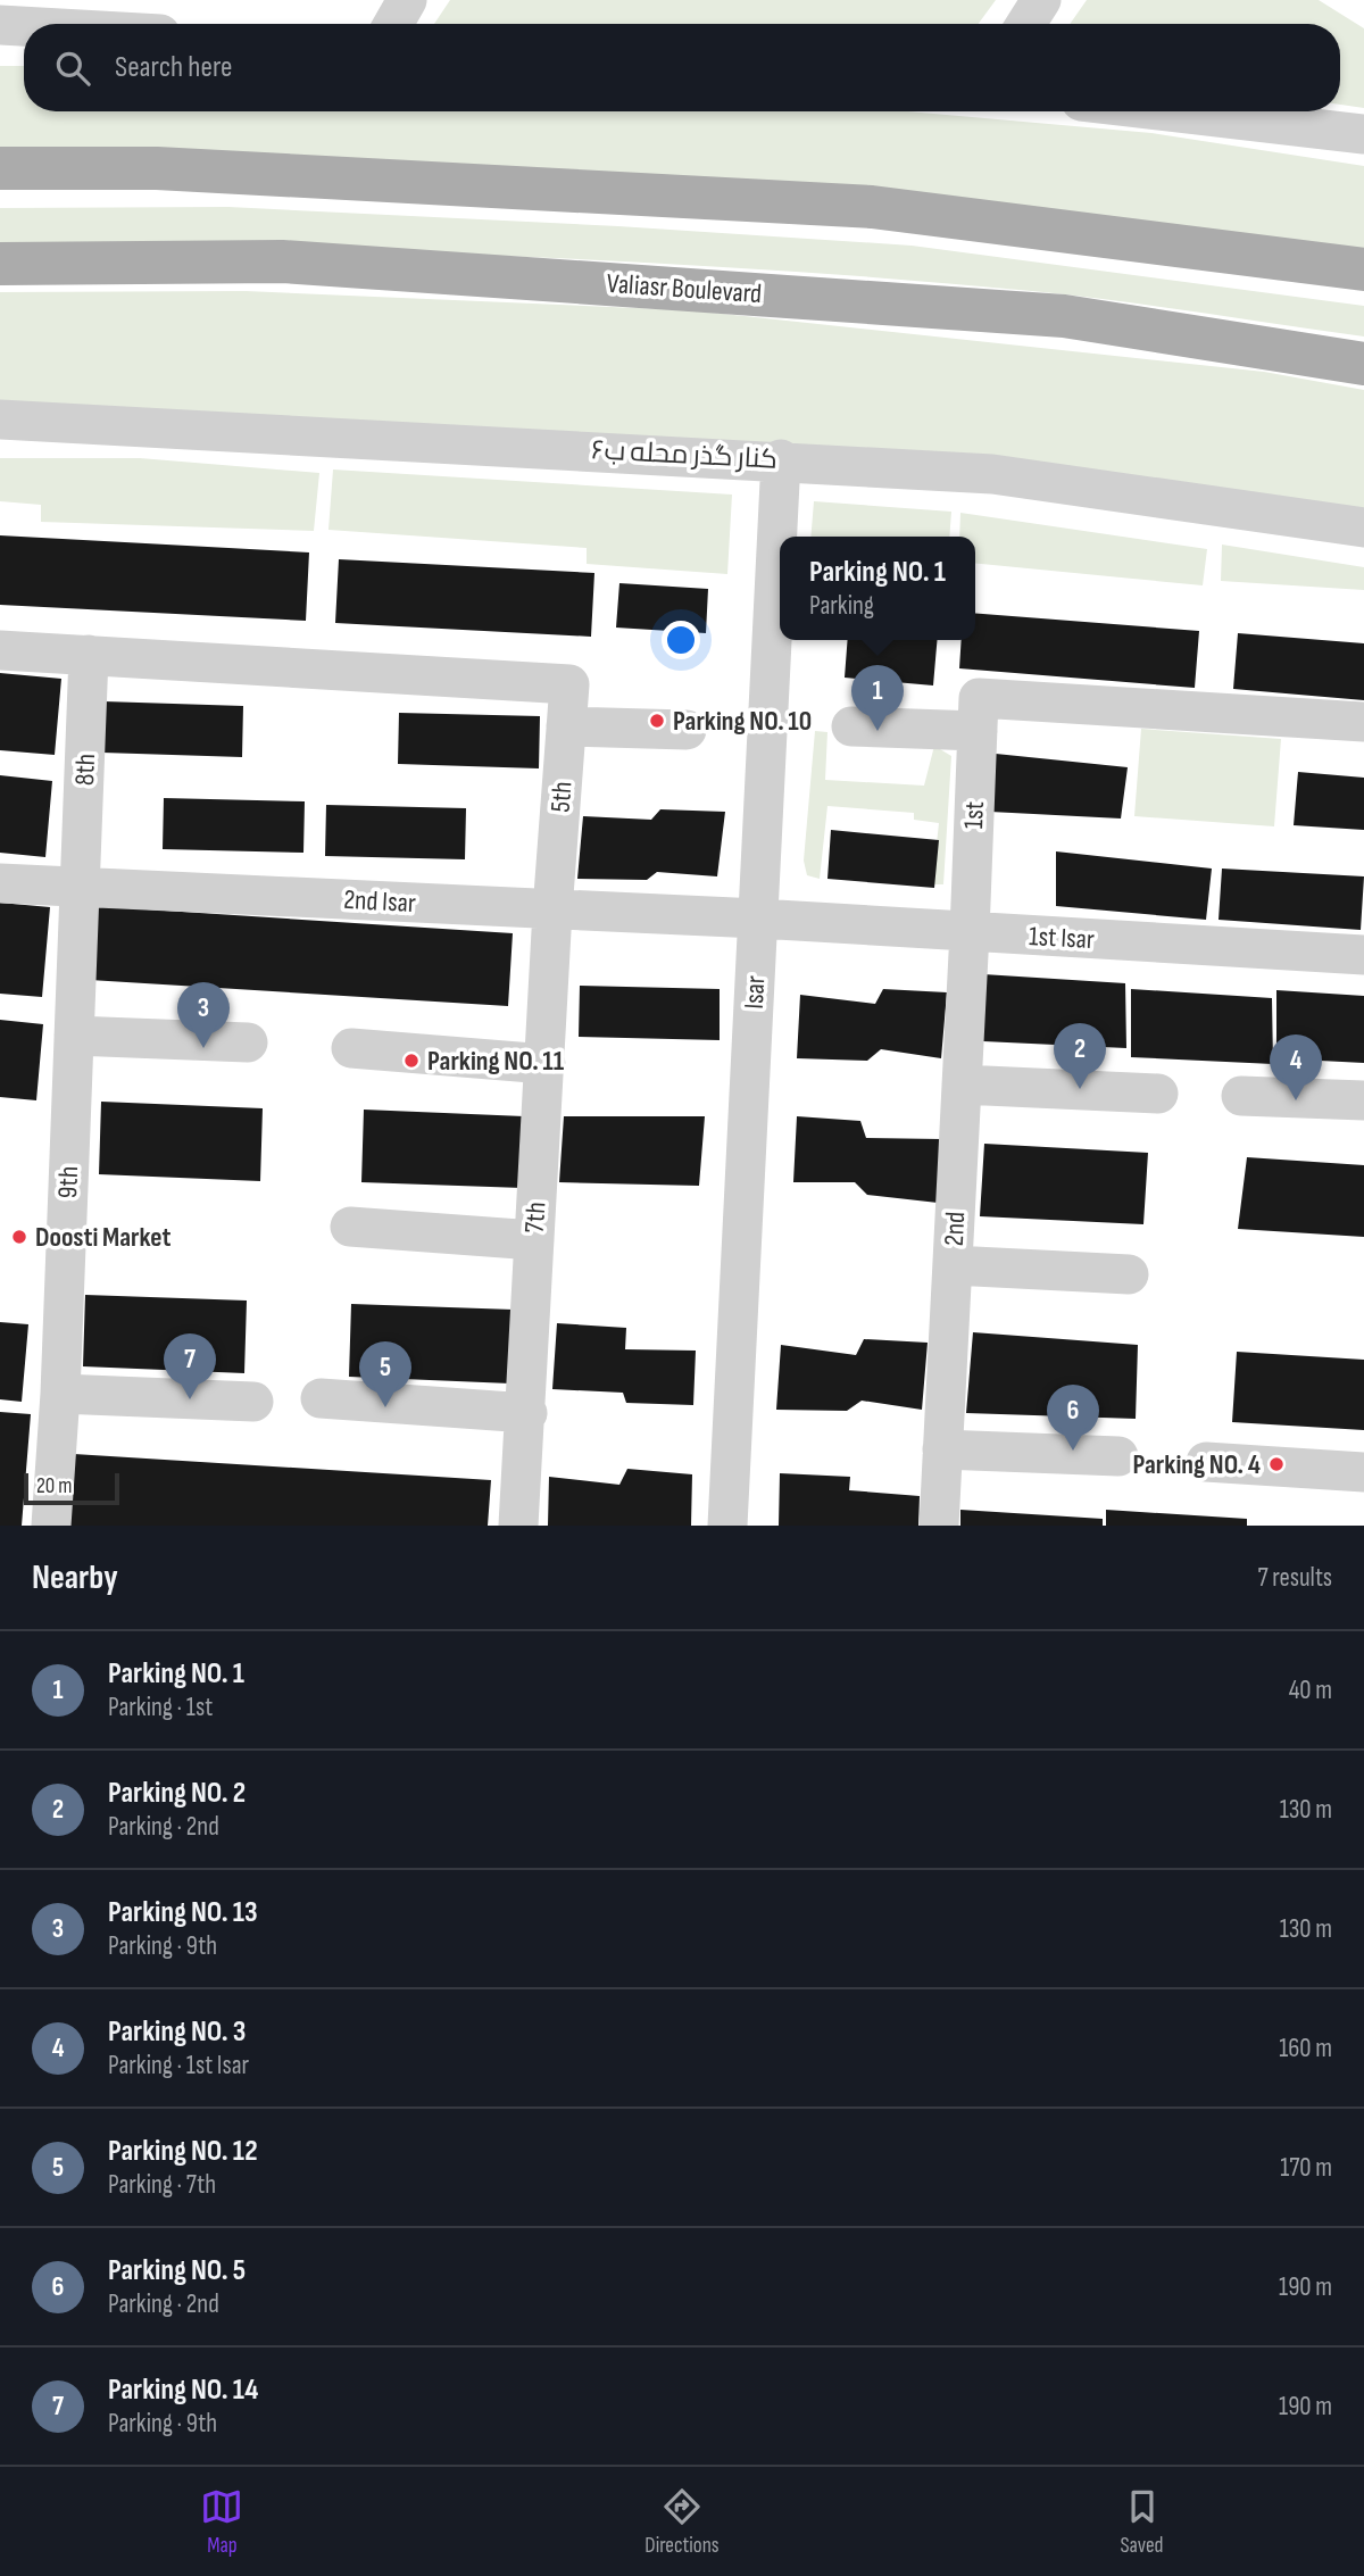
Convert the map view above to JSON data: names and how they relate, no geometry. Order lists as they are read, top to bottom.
{
  "streets": {
    "main road": ["Valiasr Boulevard"],
    "street": [
      "کنار گذر محله ب۶",
      "8th",
      "5th",
      "1st",
      "2nd Isar",
      "1st Isar",
      "Isar",
      "9th",
      "7th",
      "2nd"
    ]
  },
  "crossings": [
    ["کنار گذر محله ب۶", "Isar"],
    ["8th", "5th"],
    ["8th", "2nd Isar"],
    ["8th", "9th"],
    ["5th", "2nd Isar"],
    ["5th", "7th"],
    ["1st", "1st Isar"],
    ["1st", "2nd"],
    ["2nd Isar", "1st Isar"],
    ["2nd Isar", "Isar"],
    ["2nd Isar", "9th"],
    ["2nd Isar", "7th"],
    ["1st Isar", "Isar"],
    ["1st Isar", "2nd"]
  ],
  "places": [
    "Parking NO. 10",
    "Parking NO. 11",
    "Doosti Market",
    "Parking NO. 4"
  ],
  "scale_bar": "20 m",
  "page": {
    "search": "Search here",
    "popup": ["Parking NO. 1", "Parking"],
    "pins": [
      "1",
      "3",
      "2",
      "4",
      "7",
      "5",
      "6"
    ],
    "scale": "20 m",
    "heading": ["Nearby", "7 results"],
    "list": [
      {
        "mark": "1",
        "name": "Parking NO. 1",
        "note": "Parking · 1st",
        "value": "40 m"
      },
      {
        "mark": "2",
        "name": "Parking NO. 2",
        "note": "Parking · 2nd",
        "value": "130 m"
      },
      {
        "mark": "3",
        "name": "Parking NO. 13",
        "note": "Parking · 9th",
        "value": "130 m"
      },
      {
        "mark": "4",
        "name": "Parking NO. 3",
        "note": "Parking · 1st Isar",
        "value": "160 m"
      },
      {
        "mark": "5",
        "name": "Parking NO. 12",
        "note": "Parking · 7th",
        "value": "170 m"
      },
      {
        "mark": "6",
        "name": "Parking NO. 5",
        "note": "Parking · 2nd",
        "value": "190 m"
      },
      {
        "mark": "7",
        "name": "Parking NO. 14",
        "note": "Parking · 9th",
        "value": "190 m"
      }
    ],
    "nav": ["Map", "Directions", "Saved"]
  }
}
